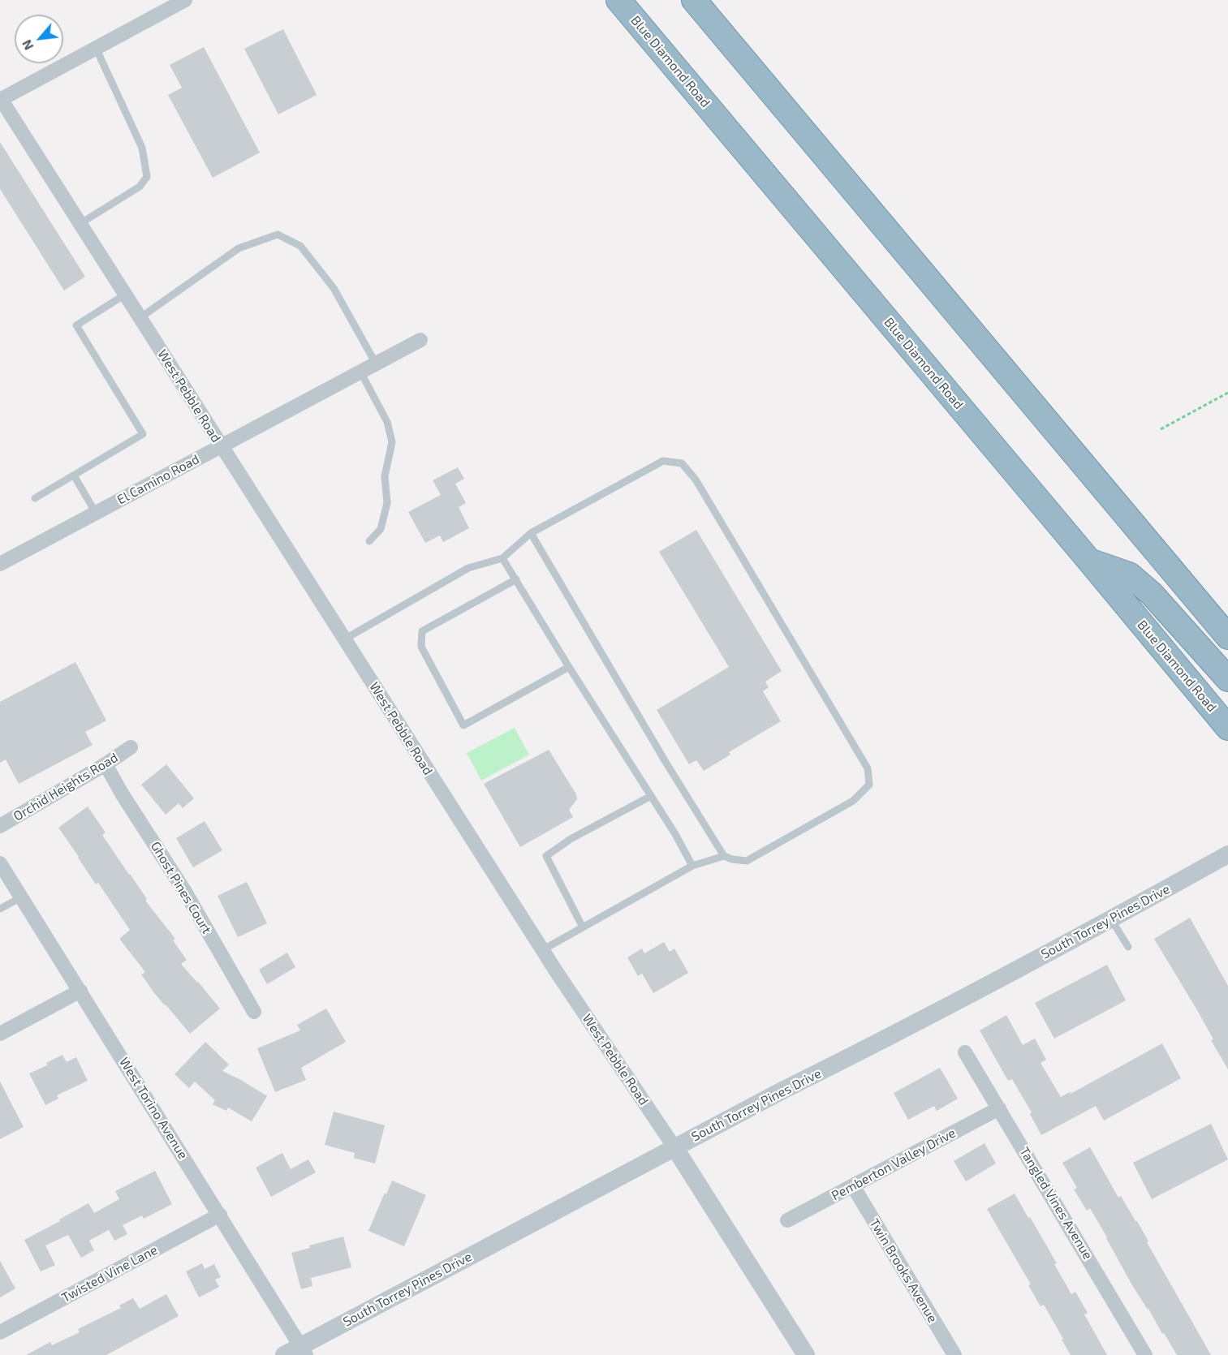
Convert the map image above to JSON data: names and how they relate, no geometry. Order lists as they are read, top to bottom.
{
  "streets": {
    "highway": ["Blue Diamond Road"],
    "street": [
      "West Pebble Road",
      "El Camino Road",
      "Orchid Heights Road",
      "Ghost Pines Court",
      "South Torrey Pines Drive",
      "West Torino Avenue",
      "Pemberton Valley Drive",
      "Tangled Vines Avenue",
      "Twin Brooks Avenue",
      "Twisted Vine Lane"
    ]
  },
  "crossings": [
    ["West Pebble Road", "El Camino Road"],
    ["West Pebble Road", "South Torrey Pines Drive"],
    ["Orchid Heights Road", "Ghost Pines Court"],
    ["South Torrey Pines Drive", "West Torino Avenue"],
    ["West Torino Avenue", "Twisted Vine Lane"],
    ["Pemberton Valley Drive", "Tangled Vines Avenue"],
    ["Pemberton Valley Drive", "Twin Brooks Avenue"]
  ],
  "north": "bottom left"
}
